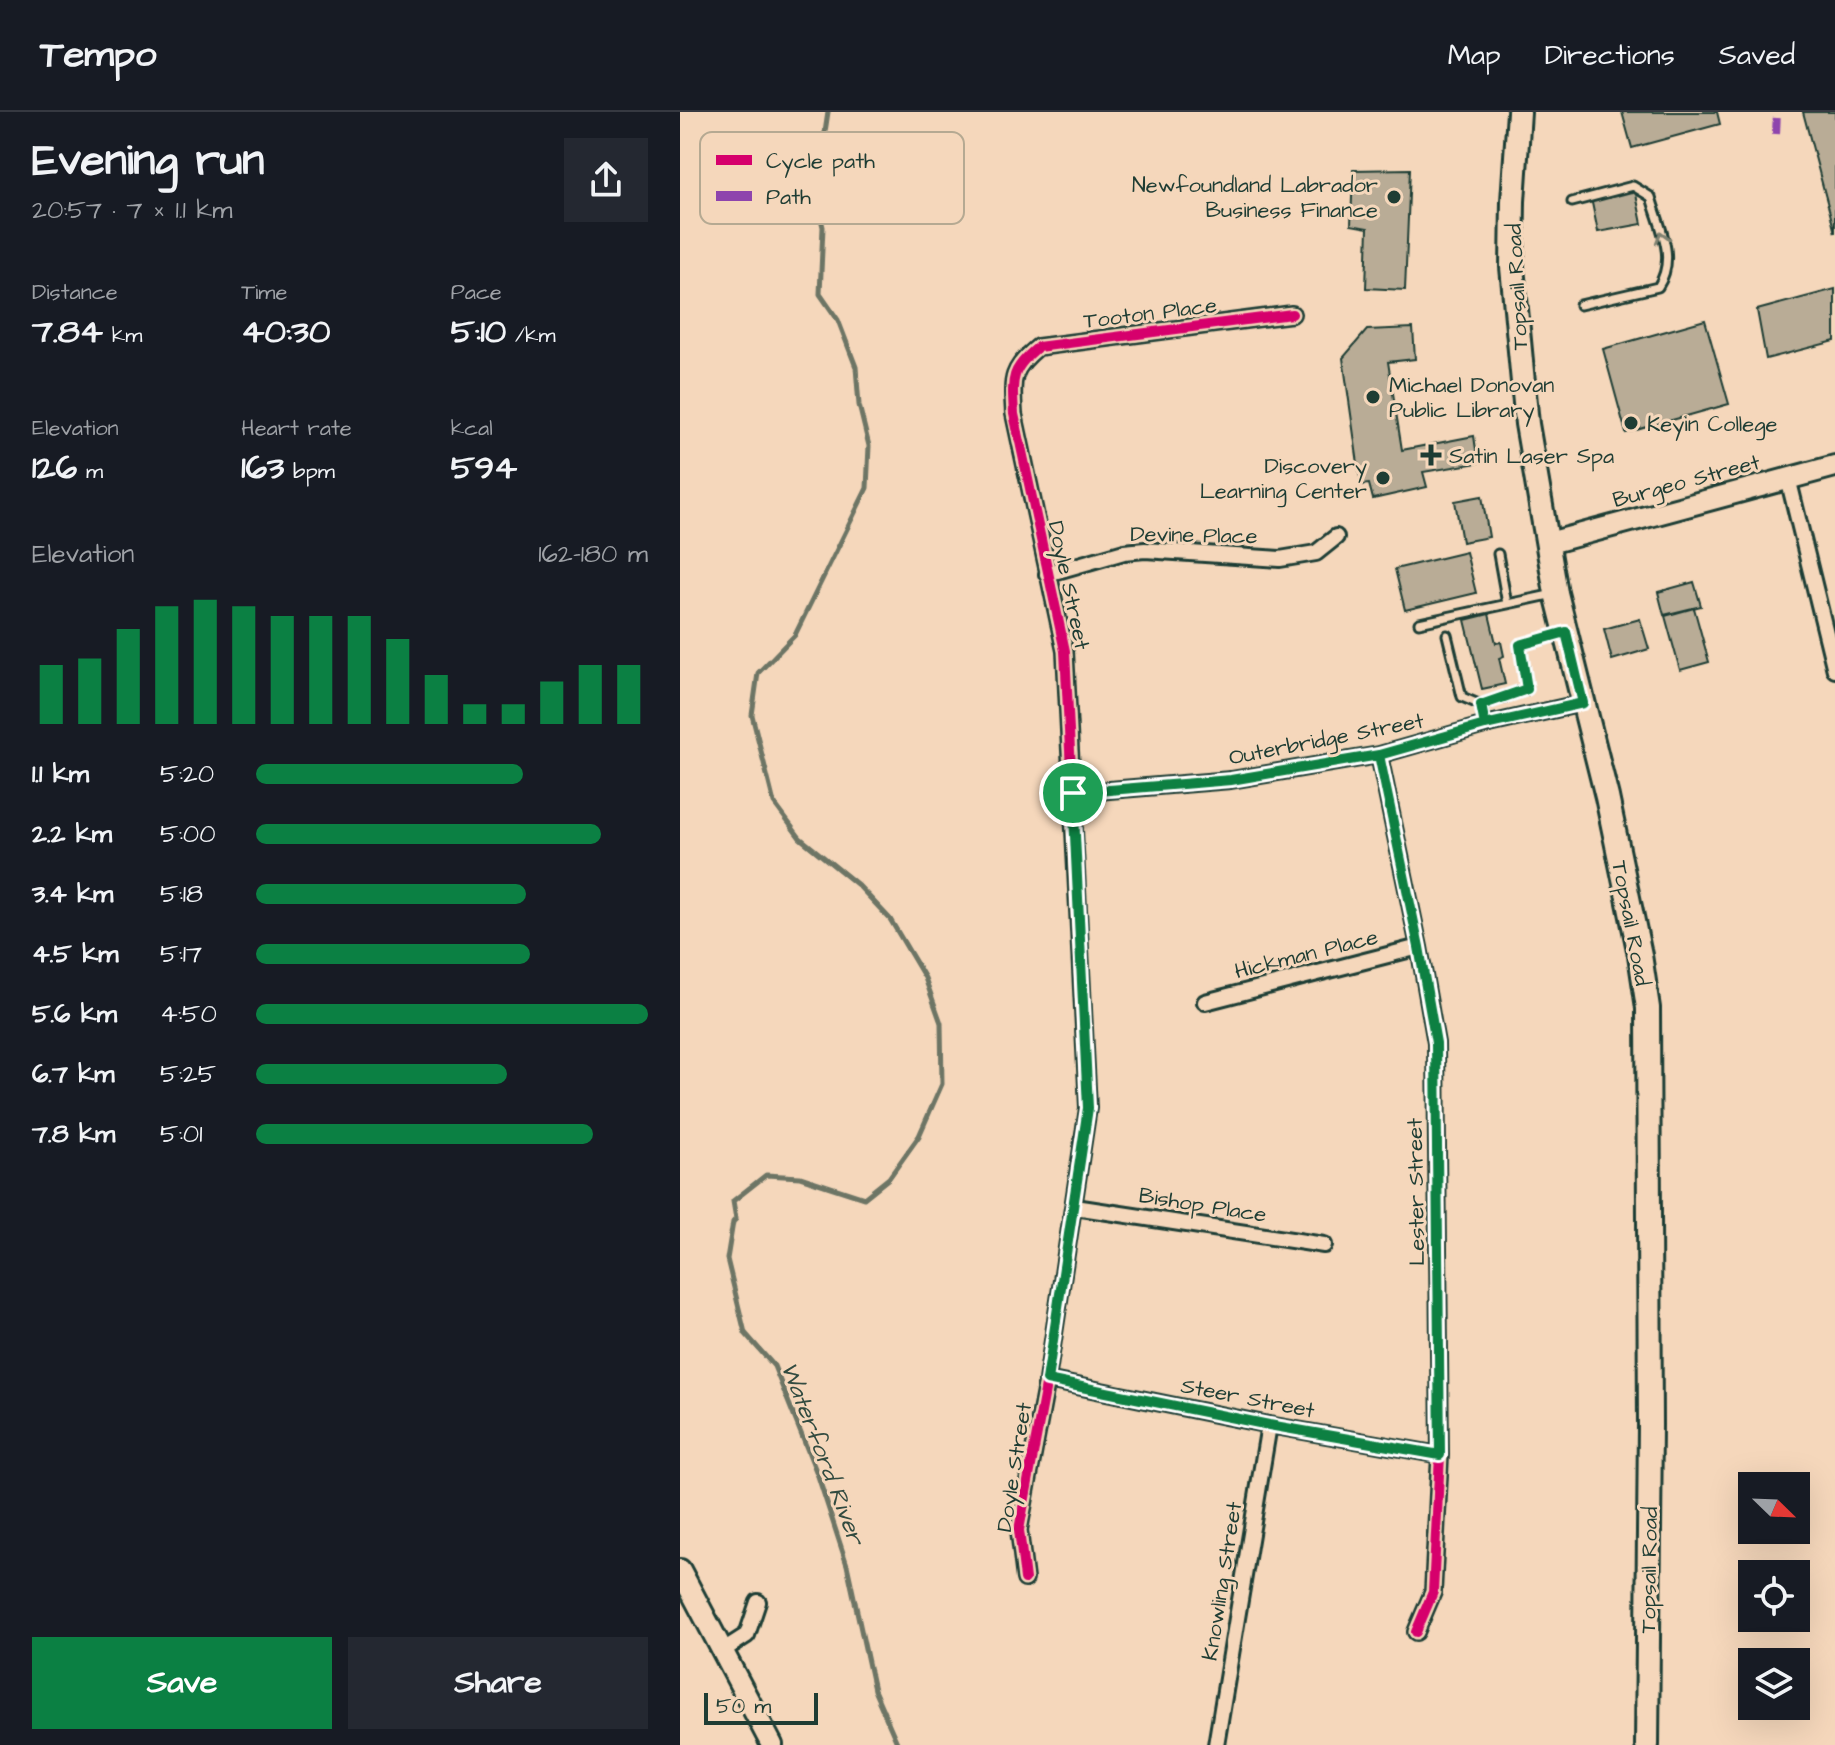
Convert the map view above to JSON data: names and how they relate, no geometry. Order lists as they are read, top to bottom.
{
  "streets": {
    "main road": ["Topsail Road"],
    "street": [
      "Tooton Place",
      "Burgeo Street",
      "Devine Place",
      "Doyle Street",
      "Outerbridge Street",
      "Hickman Place",
      "Lester Street",
      "Bishop Place",
      "Steer Street",
      "Knowling Street"
    ]
  },
  "crossings": [
    ["Topsail Road", "Burgeo Street"],
    ["Topsail Road", "Outerbridge Street"],
    ["Tooton Place", "Doyle Street"],
    ["Devine Place", "Doyle Street"],
    ["Doyle Street", "Outerbridge Street"],
    ["Doyle Street", "Bishop Place"],
    ["Doyle Street", "Steer Street"],
    ["Outerbridge Street", "Lester Street"],
    ["Hickman Place", "Lester Street"],
    ["Lester Street", "Steer Street"],
    ["Steer Street", "Knowling Street"]
  ],
  "water": ["Waterford River"],
  "places": {
    "other": [
      "Newfoundland Labrador Business Finance",
      "Michael Donovan Public Library",
      "Keyin College",
      "Discovery Learning Center"
    ],
    "health": ["Satin Laser Spa"]
  },
  "legend": ["Cycle path", "Path"],
  "scale_bar": "50 m",
  "north": "bottom right",
  "page": {
    "header": "Tempo",
    "nav": ["Map", "Directions", "Saved"],
    "heading": ["Evening run", "20:57 · 7 × 1.1 km"],
    "stats": [
      ["Distance", "7.84 km"],
      ["Time", "40:30"],
      ["Pace", "5:10 /km"],
      ["Elevation", "126 m"],
      ["Heart rate", "163 bpm"],
      ["kcal", "594"]
    ],
    "chart": ["Elevation", "162–180 m"],
    "list": [
      {
        "name": "1.1 km",
        "note": "5:20"
      },
      {
        "name": "2.2 km",
        "note": "5:00"
      },
      {
        "name": "3.4 km",
        "note": "5:18"
      },
      {
        "name": "4.5 km",
        "note": "5:17"
      },
      {
        "name": "5.6 km",
        "note": "4:50"
      },
      {
        "name": "6.7 km",
        "note": "5:25"
      },
      {
        "name": "7.8 km",
        "note": "5:01"
      }
    ],
    "buttons": ["Save", "Share"],
    "scale": "50 m"
  }
}
